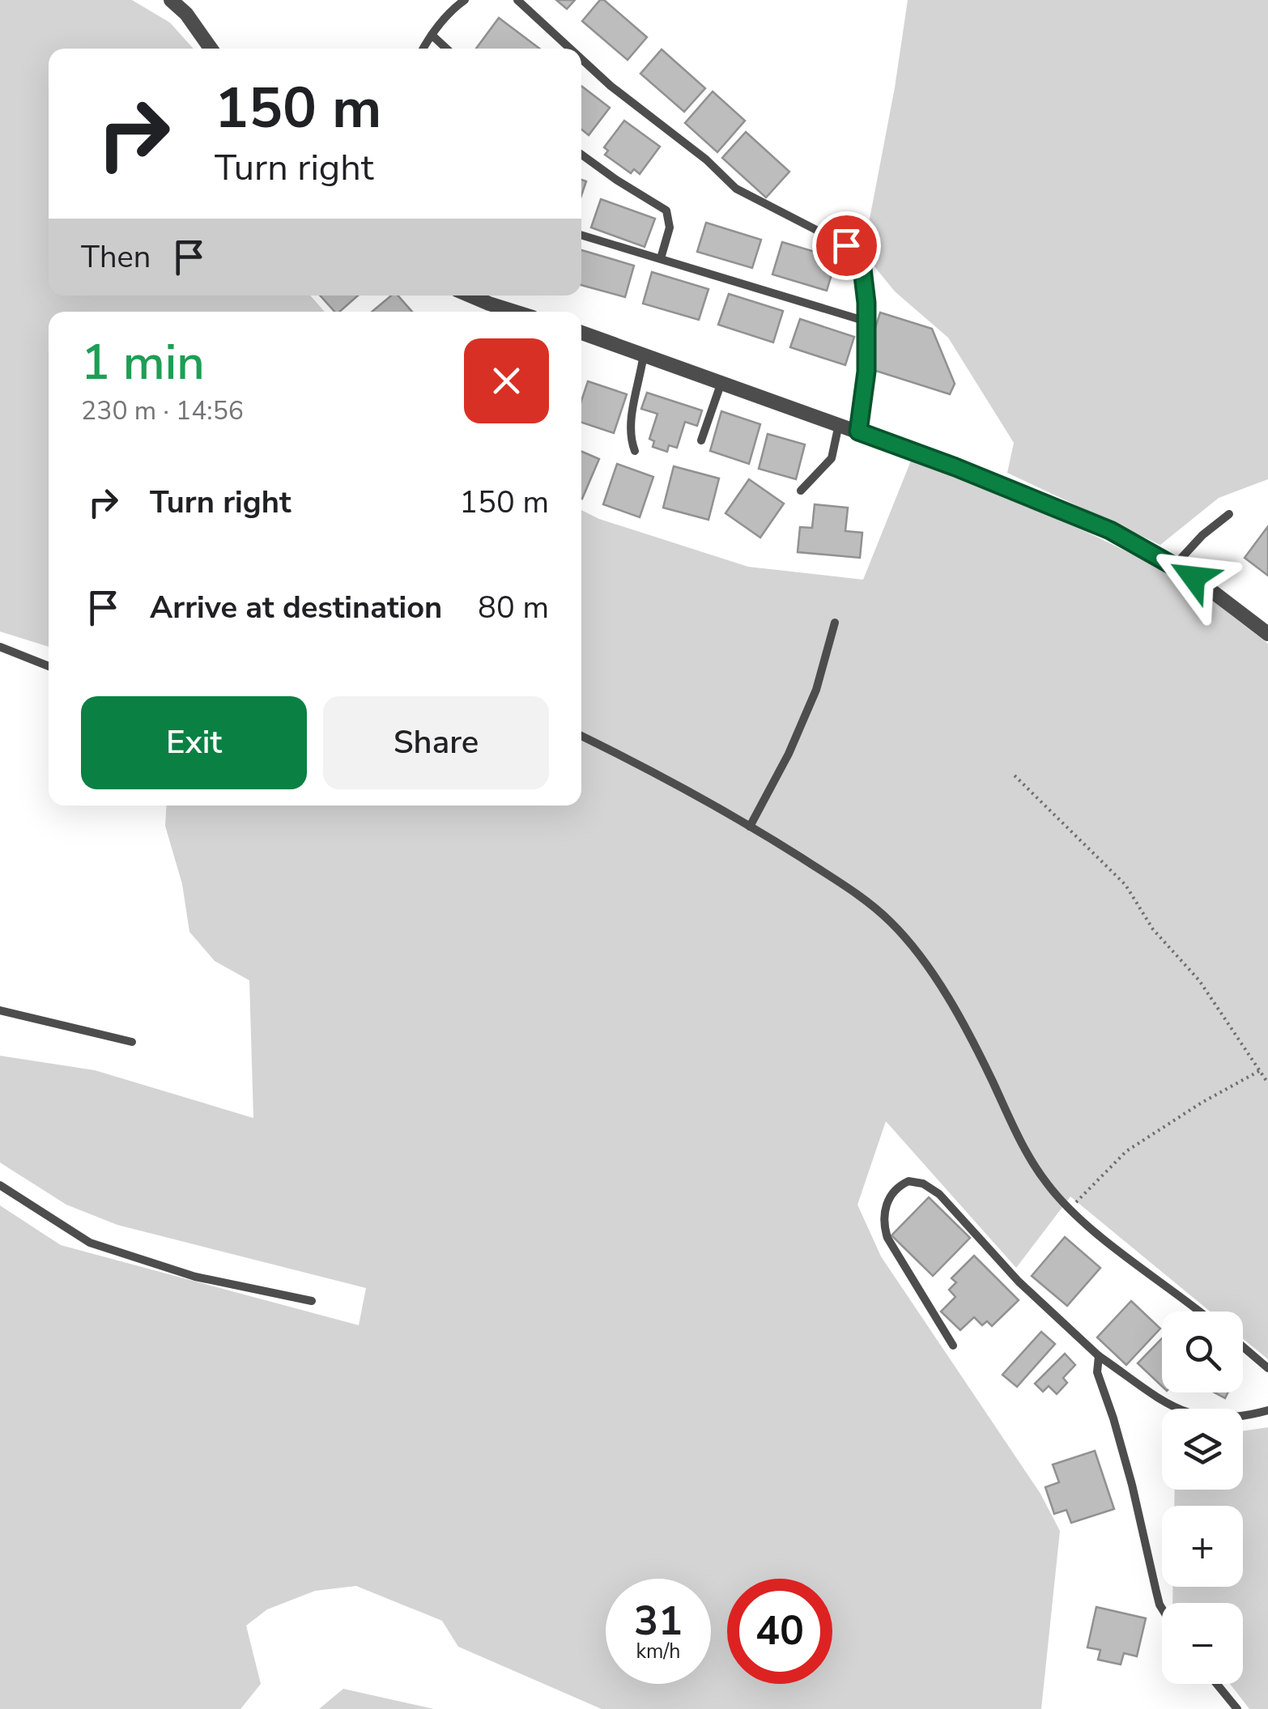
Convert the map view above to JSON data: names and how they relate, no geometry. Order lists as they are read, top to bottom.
{
  "page": {
    "turn": ["150 m", "Turn right"],
    "then": "Then",
    "heading": ["1 min", "230 m · 14:56"],
    "list": [
      {
        "name": "Turn right",
        "value": "150 m"
      },
      {
        "name": "Arrive at destination",
        "value": "80 m"
      }
    ],
    "buttons": ["Exit", "Share"],
    "map_buttons": ["+", "−"],
    "speed": "31 km/h",
    "limit": "40"
  }
}
